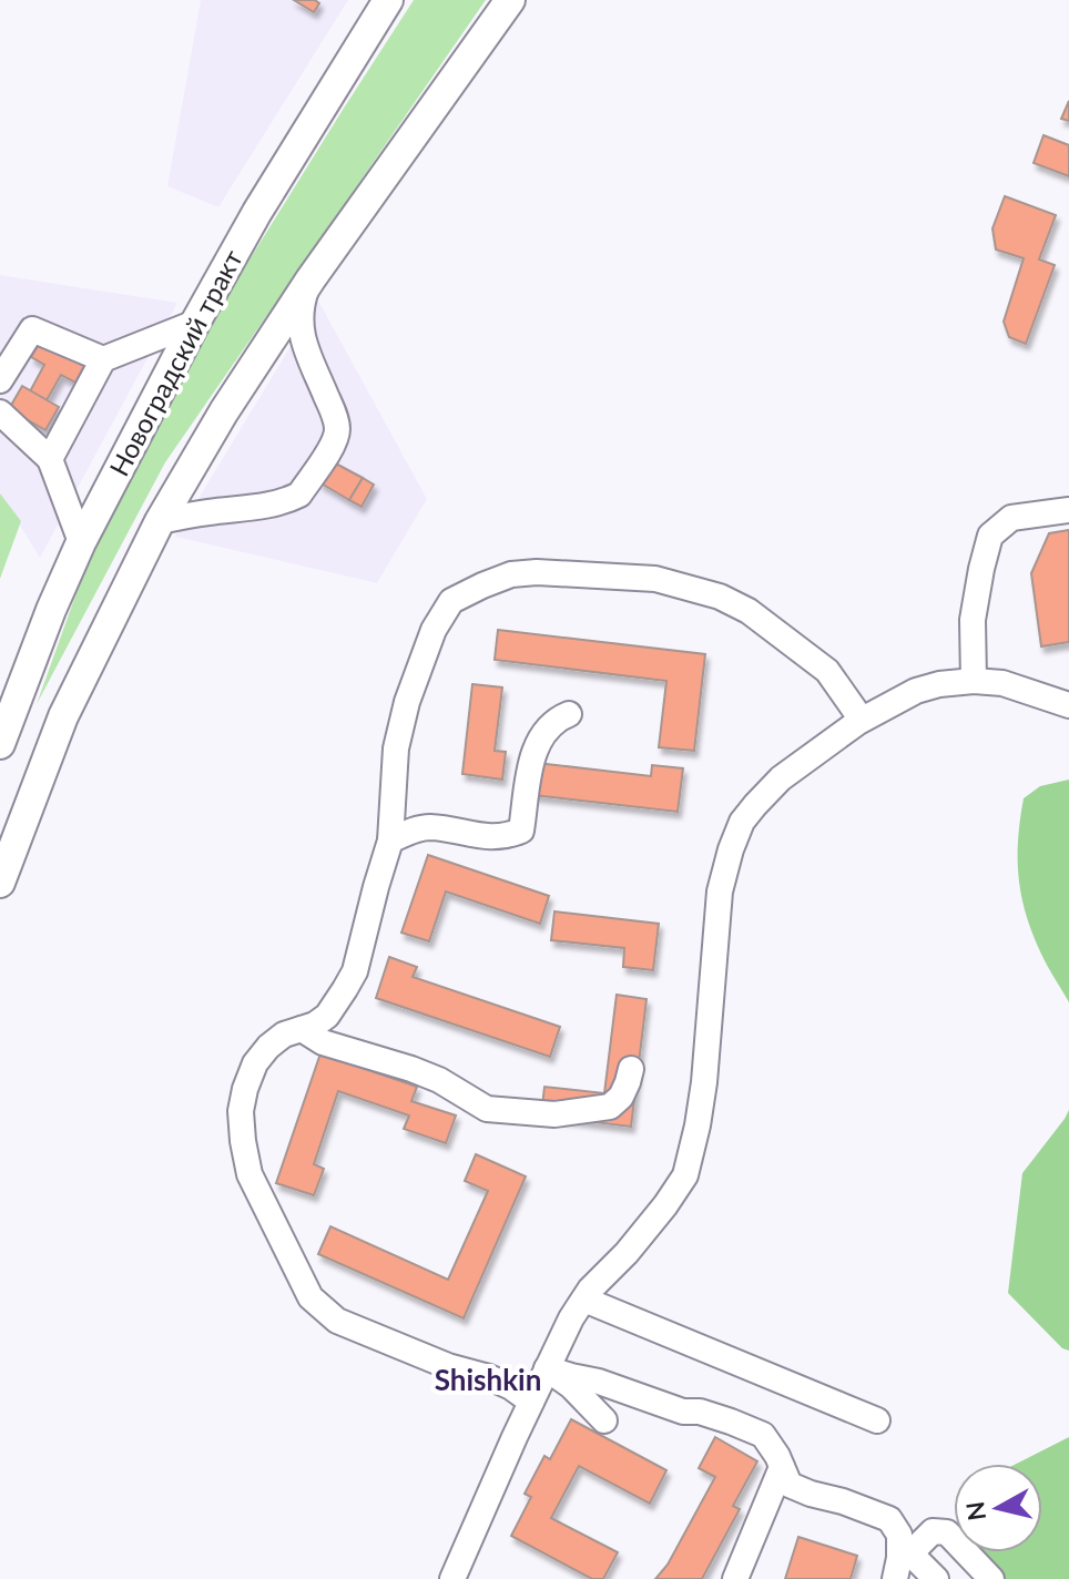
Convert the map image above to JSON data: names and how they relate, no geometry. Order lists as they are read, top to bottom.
{
  "streets": {
    "main road": ["Новоградский тракт"]
  },
  "districts": ["Shishkin"],
  "north": "left"
}
